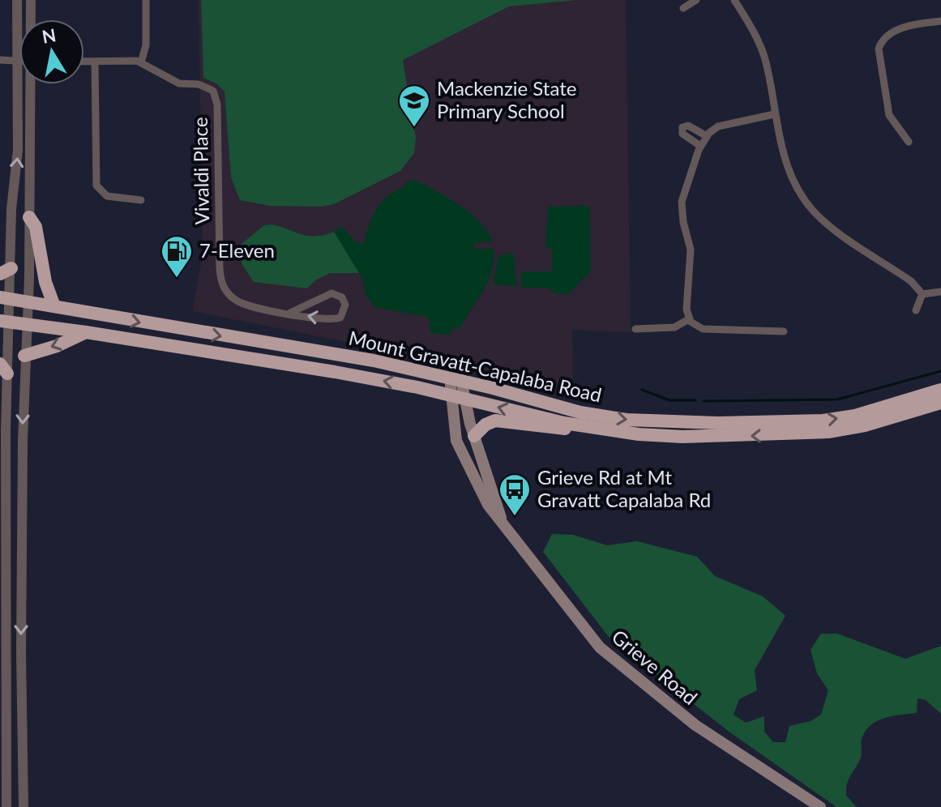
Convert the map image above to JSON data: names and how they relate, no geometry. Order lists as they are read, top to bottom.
{
  "streets": {
    "highway": ["Mount Gravatt-Capalaba Road"],
    "main road": ["Grieve Road"],
    "street": ["Vivaldi Place"]
  },
  "crossings": [
    ["Mount Gravatt-Capalaba Road", "Grieve Road"]
  ],
  "places": {
    "school or university": ["Mackenzie State Primary School"],
    "fuel station": ["7-Eleven"],
    "bus stop": ["Grieve Rd at Mt Gravatt Capalaba Rd"]
  },
  "north": "top"
}
